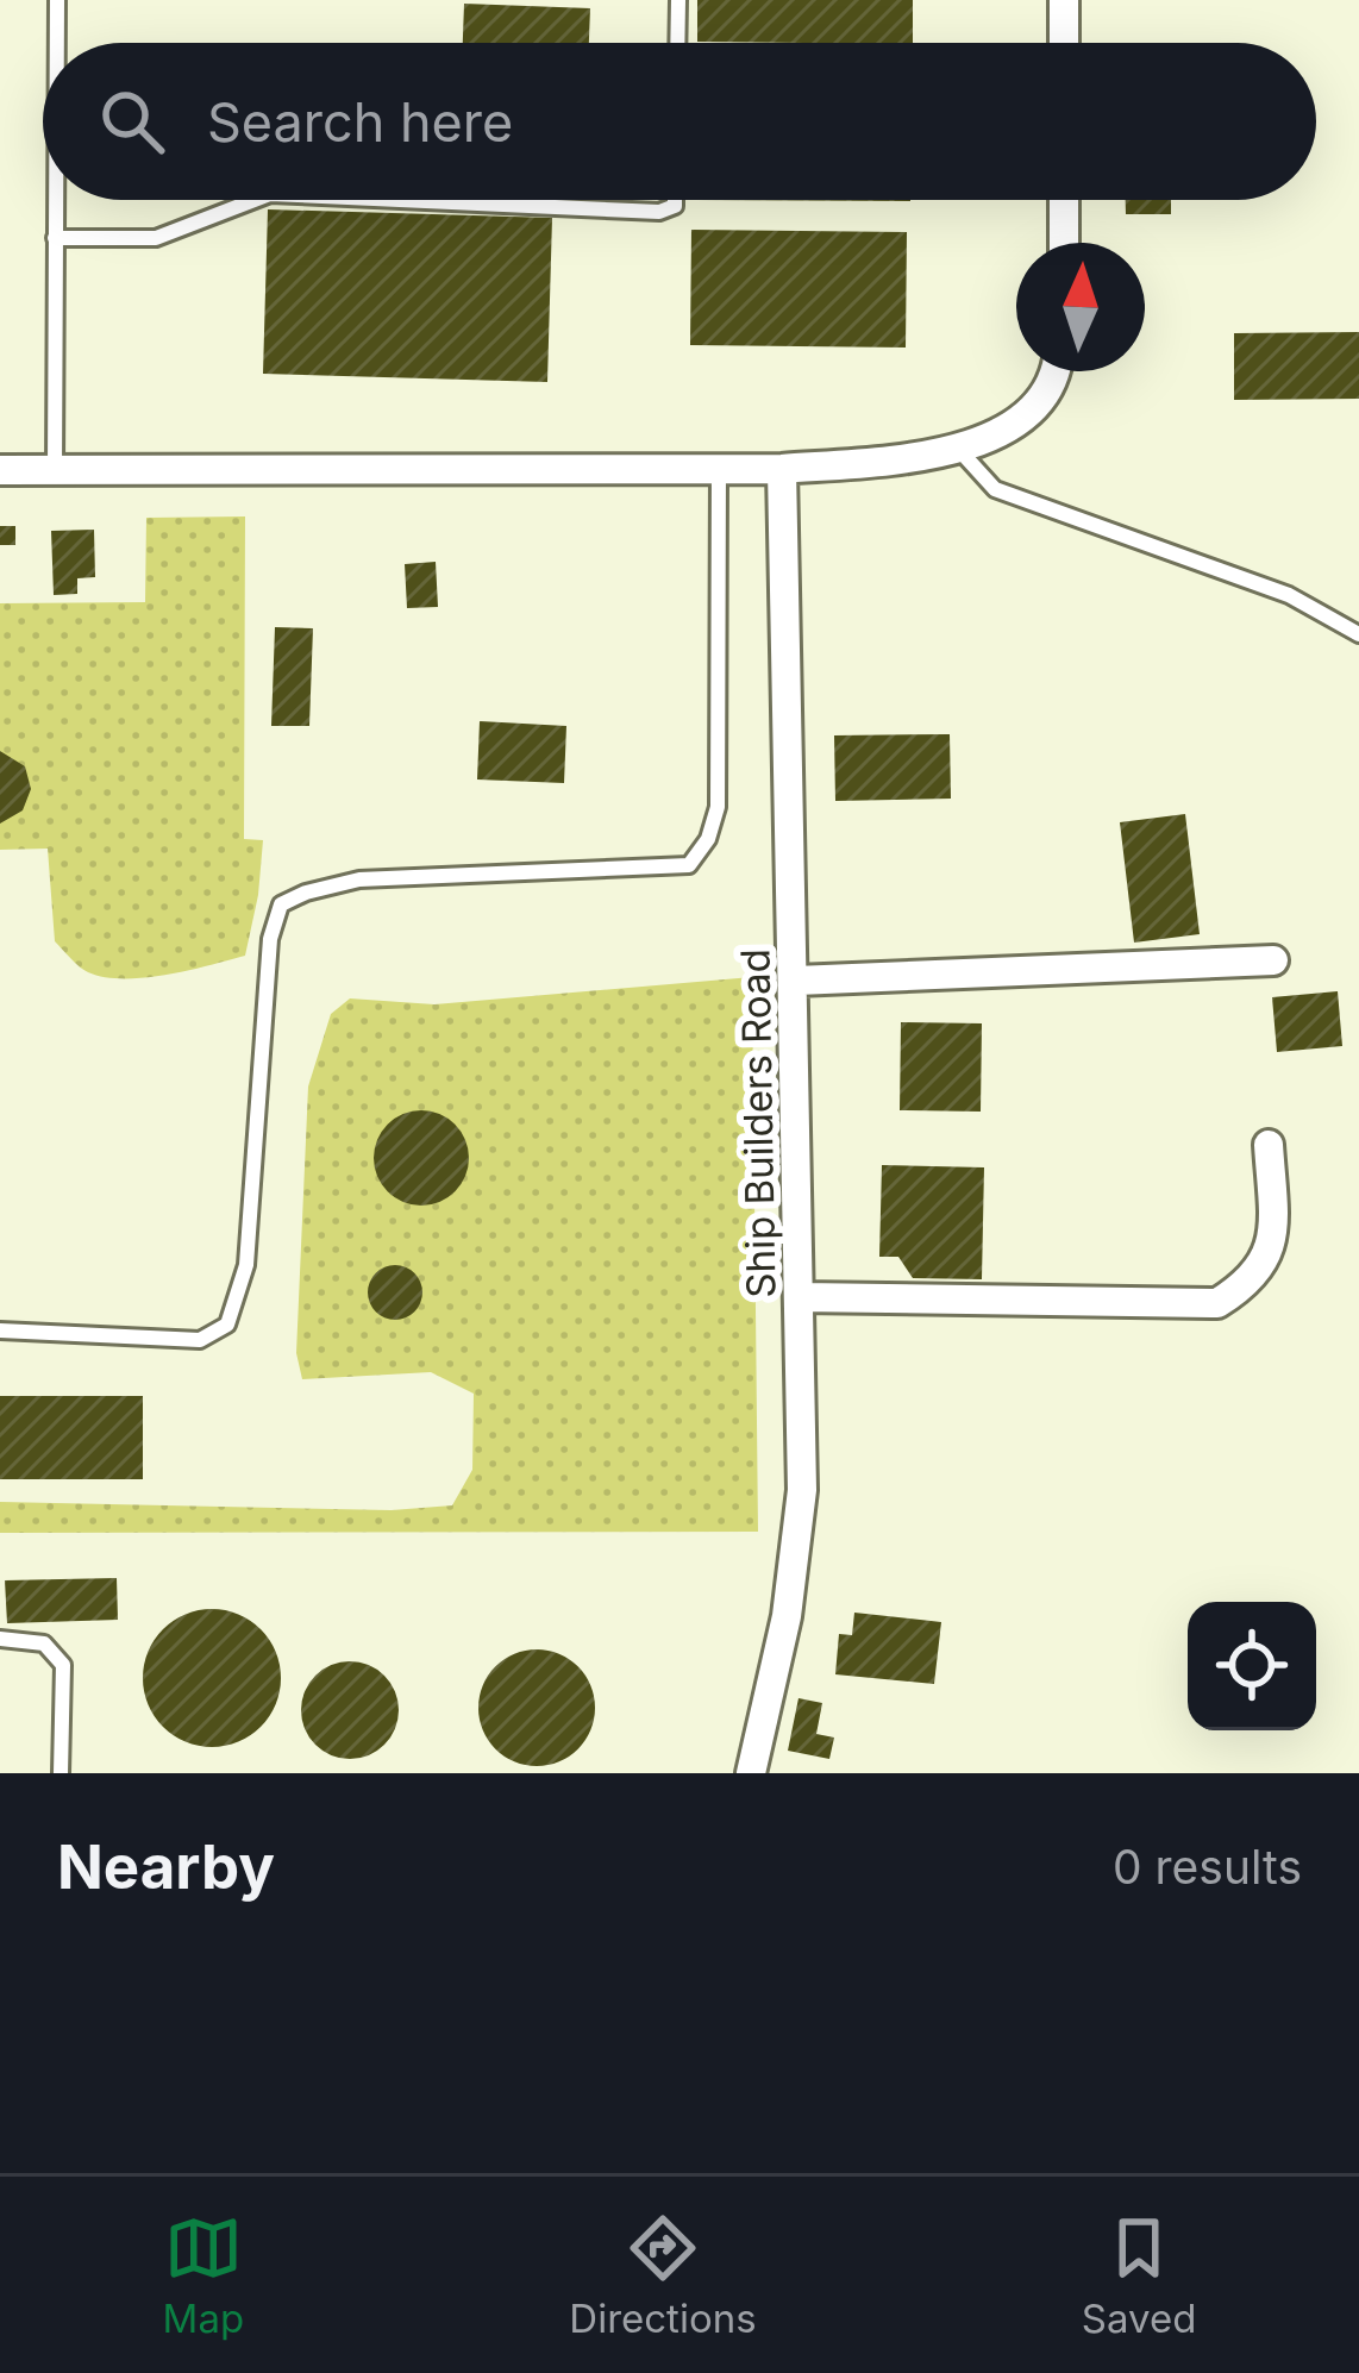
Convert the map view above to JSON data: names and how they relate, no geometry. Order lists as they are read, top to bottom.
{
  "streets": {
    "street": ["Ship Builders Road"]
  },
  "north": "top",
  "page": {
    "search": "Search here",
    "heading": ["Nearby", "0 results"],
    "nav": ["Map", "Directions", "Saved"]
  }
}
